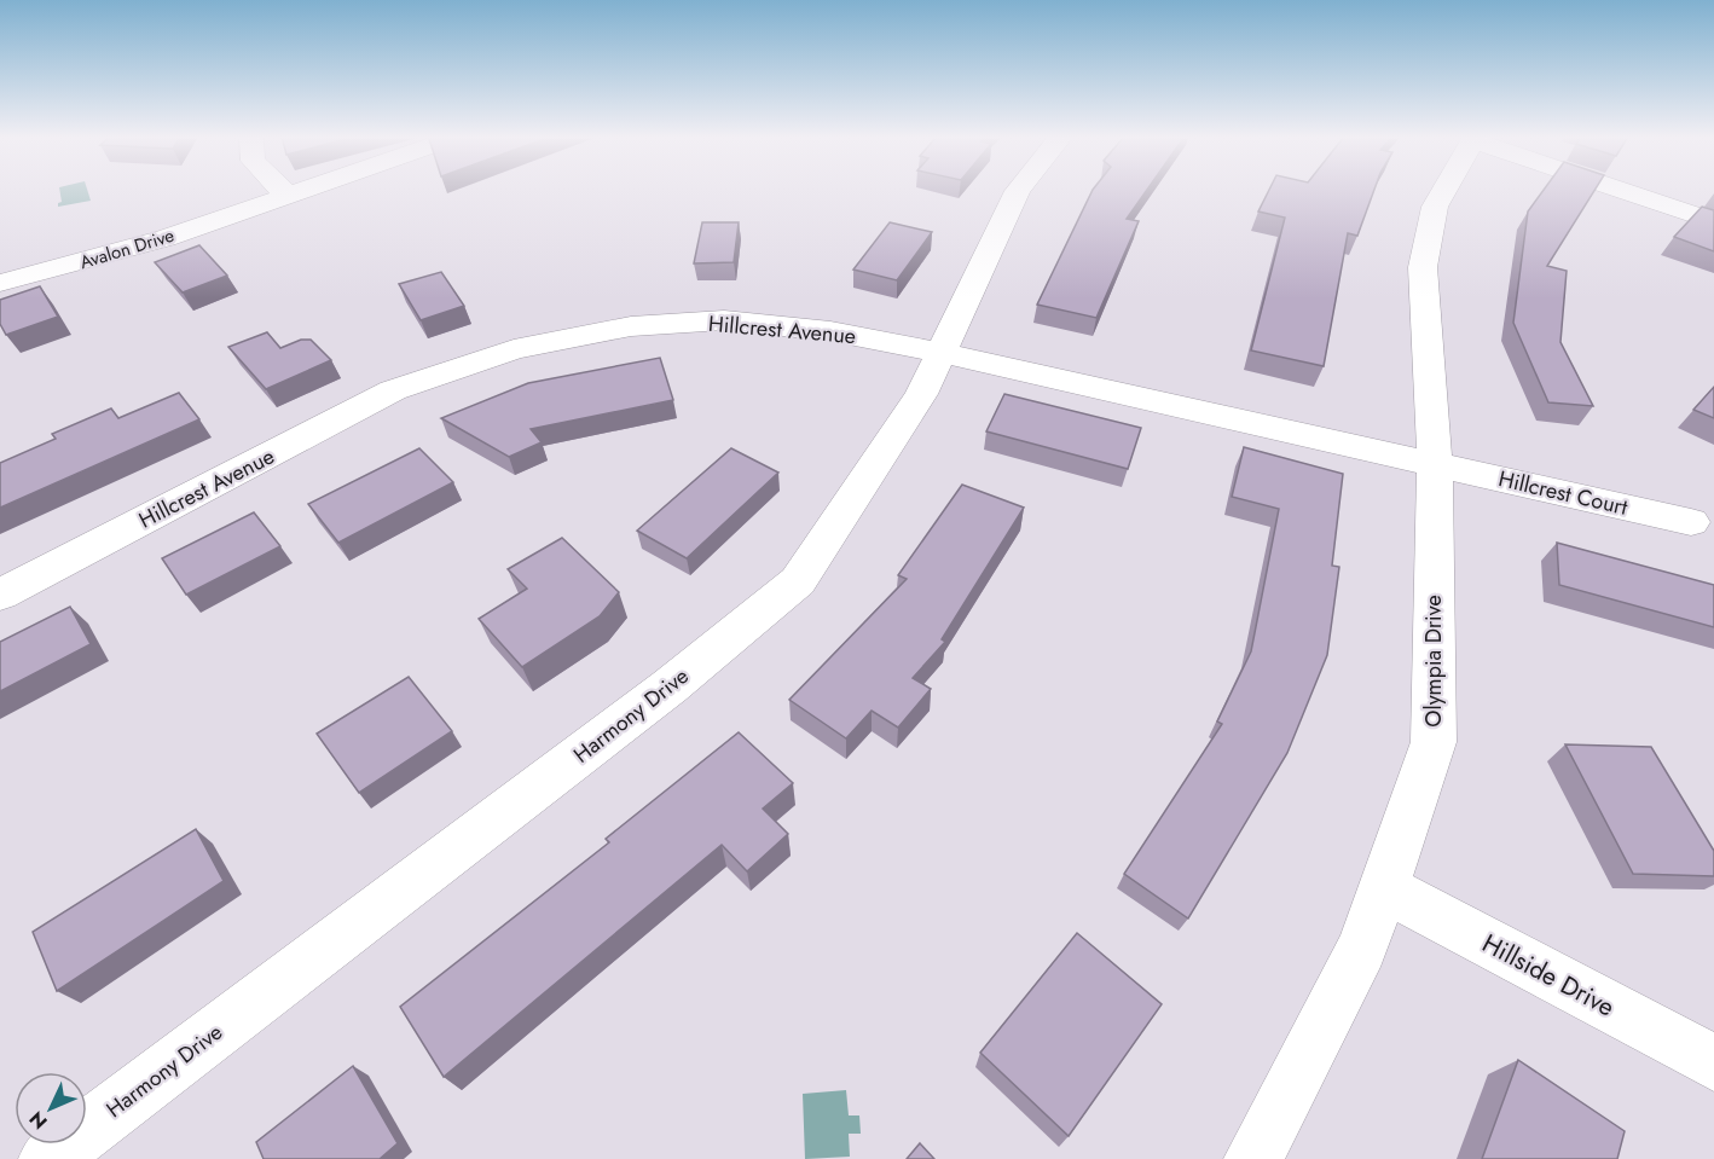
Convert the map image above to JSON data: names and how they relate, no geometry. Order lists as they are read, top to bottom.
{
  "streets": {
    "street": [
      "Avalon Drive",
      "Hillcrest Avenue",
      "Hillcrest Court",
      "Olympia Drive",
      "Harmony Drive",
      "Hillside Drive"
    ]
  },
  "crossings": [
    ["Hillcrest Avenue", "Hillcrest Court"],
    ["Hillcrest Avenue", "Olympia Drive"],
    ["Hillcrest Avenue", "Harmony Drive"],
    ["Hillcrest Court", "Olympia Drive"],
    ["Olympia Drive", "Hillside Drive"]
  ],
  "north": "bottom left"
}
